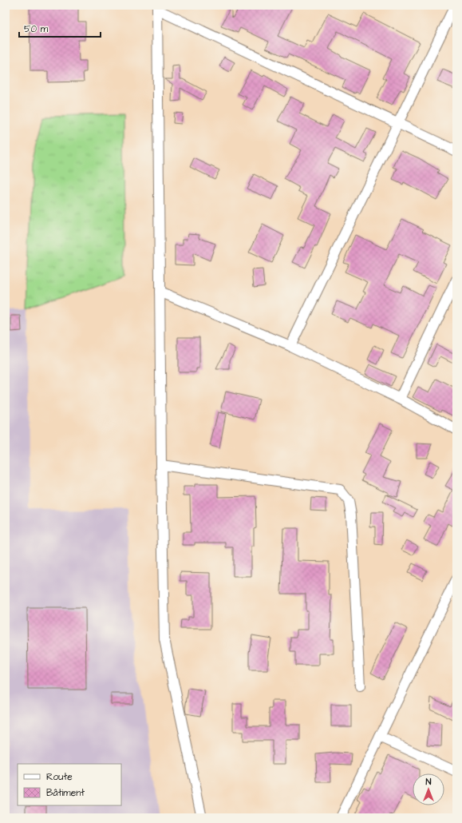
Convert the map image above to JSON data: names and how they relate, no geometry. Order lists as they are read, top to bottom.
{
  "legend": ["Route", "Bâtiment"],
  "scale_bar": "50 m",
  "north": "top"
}
